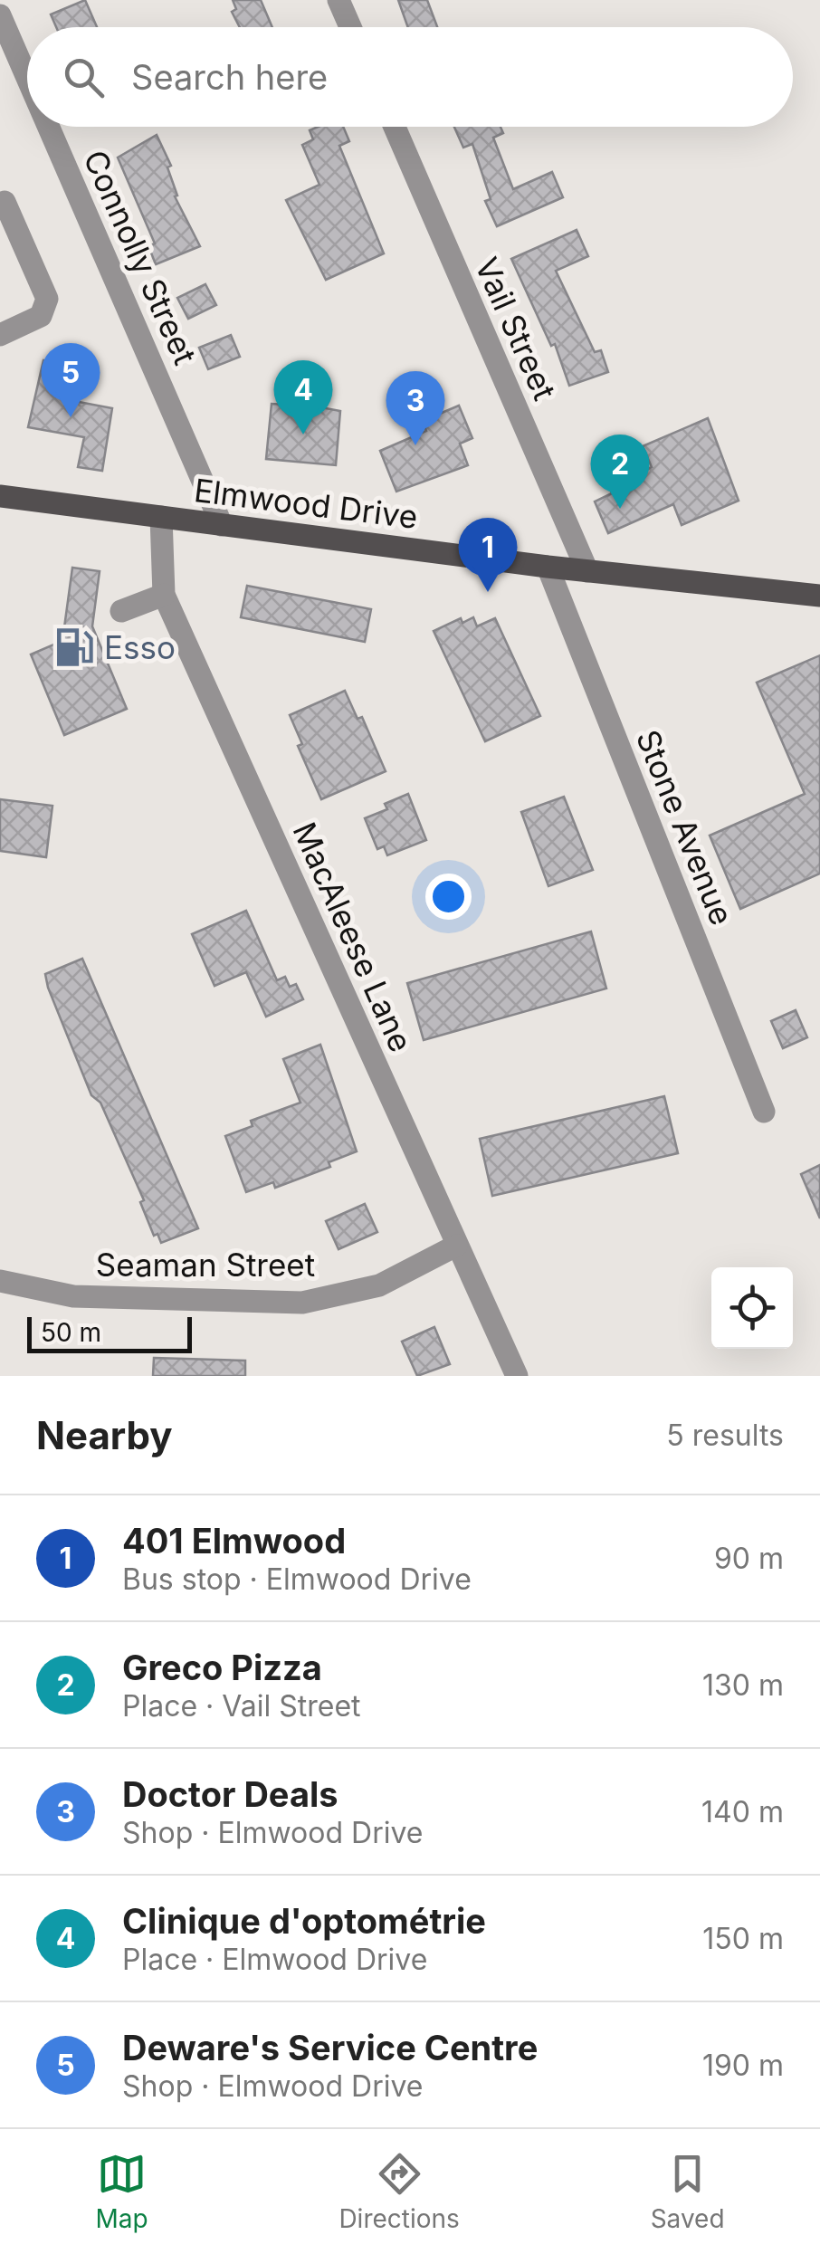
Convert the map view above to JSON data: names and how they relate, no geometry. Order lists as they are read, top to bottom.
{
  "streets": {
    "main road": ["Elmwood Drive"],
    "street": [
      "Connolly Street",
      "Vail Street",
      "Stone Avenue",
      "MacAleese Lane",
      "Seaman Street"
    ]
  },
  "crossings": [
    ["Connolly Street", "Elmwood Drive"],
    ["Vail Street", "Elmwood Drive"],
    ["Elmwood Drive", "Stone Avenue"],
    ["Elmwood Drive", "MacAleese Lane"],
    ["MacAleese Lane", "Seaman Street"]
  ],
  "places": {
    "fuel station": ["Esso"]
  },
  "scale_bar": "50 m",
  "page": {
    "search": "Search here",
    "pins": [
      "5",
      "4",
      "3",
      "2",
      "1"
    ],
    "scale": "50 m",
    "heading": ["Nearby", "5 results"],
    "list": [
      {
        "mark": "1",
        "name": "401 Elmwood",
        "note": "Bus stop · Elmwood Drive",
        "value": "90 m"
      },
      {
        "mark": "2",
        "name": "Greco Pizza",
        "note": "Place · Vail Street",
        "value": "130 m"
      },
      {
        "mark": "3",
        "name": "Doctor Deals",
        "note": "Shop · Elmwood Drive",
        "value": "140 m"
      },
      {
        "mark": "4",
        "name": "Clinique d'optométrie",
        "note": "Place · Elmwood Drive",
        "value": "150 m"
      },
      {
        "mark": "5",
        "name": "Deware's Service Centre",
        "note": "Shop · Elmwood Drive",
        "value": "190 m"
      }
    ],
    "nav": ["Map", "Directions", "Saved"]
  }
}
